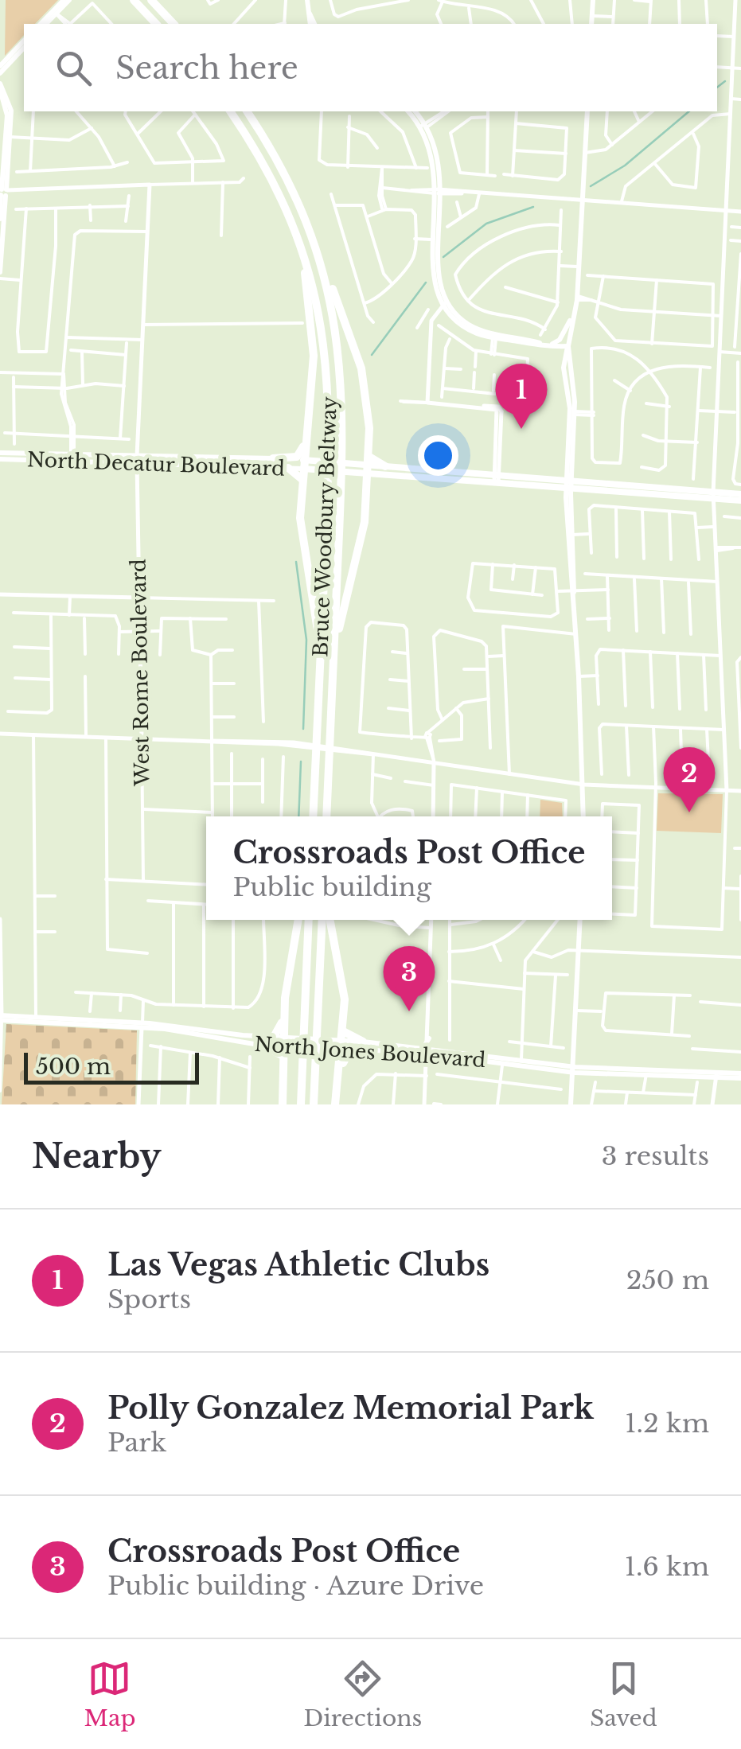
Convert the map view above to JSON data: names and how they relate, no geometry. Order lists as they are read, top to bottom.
{
  "streets": {
    "highway": ["Bruce Woodbury Beltway"],
    "main road": ["North Decatur Boulevard", "North Jones Boulevard"],
    "street": ["West Rome Boulevard"]
  },
  "crossings": [
    ["North Decatur Boulevard", "West Rome Boulevard"]
  ],
  "scale_bar": "500 m",
  "page": {
    "search": "Search here",
    "pins": ["1", "2", "3"],
    "popup": ["Crossroads Post Office", "Public building"],
    "scale": "500 m",
    "heading": ["Nearby", "3 results"],
    "list": [
      {
        "mark": "1",
        "name": "Las Vegas Athletic Clubs",
        "note": "Sports",
        "value": "250 m"
      },
      {
        "mark": "2",
        "name": "Polly Gonzalez Memorial Park",
        "note": "Park",
        "value": "1.2 km"
      },
      {
        "mark": "3",
        "name": "Crossroads Post Office",
        "note": "Public building · Azure Drive",
        "value": "1.6 km"
      }
    ],
    "nav": ["Map", "Directions", "Saved"]
  }
}
